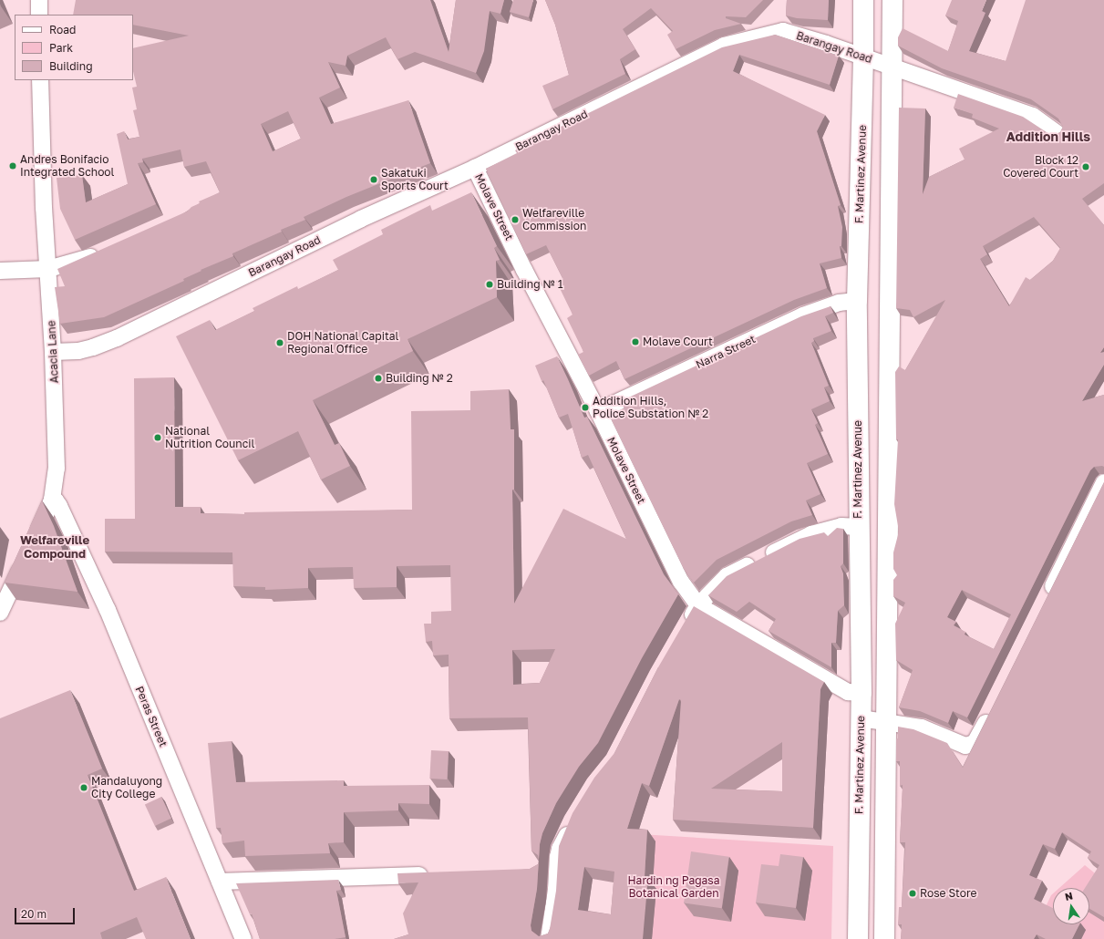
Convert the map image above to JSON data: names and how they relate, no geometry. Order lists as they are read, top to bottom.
{
  "streets": {
    "main road": ["F. Martinez Avenue"],
    "street": [
      "Barangay Road",
      "Molave Street",
      "Acacia Lane",
      "Narra Street",
      "Peras Street"
    ]
  },
  "crossings": [
    ["Barangay Road", "F. Martinez Avenue"],
    ["Barangay Road", "Molave Street"],
    ["Barangay Road", "Acacia Lane"],
    ["F. Martinez Avenue", "Molave Street"],
    ["F. Martinez Avenue", "Narra Street"],
    ["Molave Street", "Narra Street"],
    ["Acacia Lane", "Peras Street"]
  ],
  "districts": ["Addition Hills", "Welfareville Compound"],
  "parks": ["Hardin ng Pagasa Botanical Garden"],
  "places": [
    "Andres Bonifacio Integrated School",
    "Block 12 Covered Court",
    "Sakatuki Sports Court",
    "Welfareville Commission",
    "Building № 1",
    "Molave Court",
    "DOH National Capital Regional Office",
    "Building № 2",
    "Addition Hills, Police Substation № 2",
    "National Nutrition Council",
    "Mandaluyong City College",
    "Rose Store"
  ],
  "legend": ["Road", "Park", "Building"],
  "scale_bar": "20 m",
  "north": "top"
}
